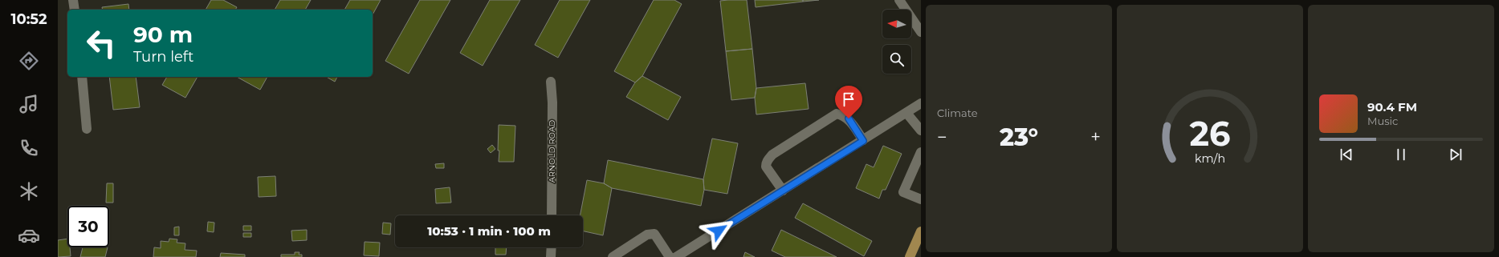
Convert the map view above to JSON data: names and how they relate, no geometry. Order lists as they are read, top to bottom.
{
  "streets": {
    "street": ["ARNOLD ROAD"]
  },
  "north": "left",
  "page": {
    "tabs": "10:52",
    "tile": "Climate",
    "turn": ["90 m", "Turn left"],
    "song": ["90.4 FM", "Music"],
    "heat": ["−", "23°", "+"],
    "limit": "30",
    "trip": "10:53 · 1 min · 100 m",
    "gauge": ["26", "km/h"]
  }
}
